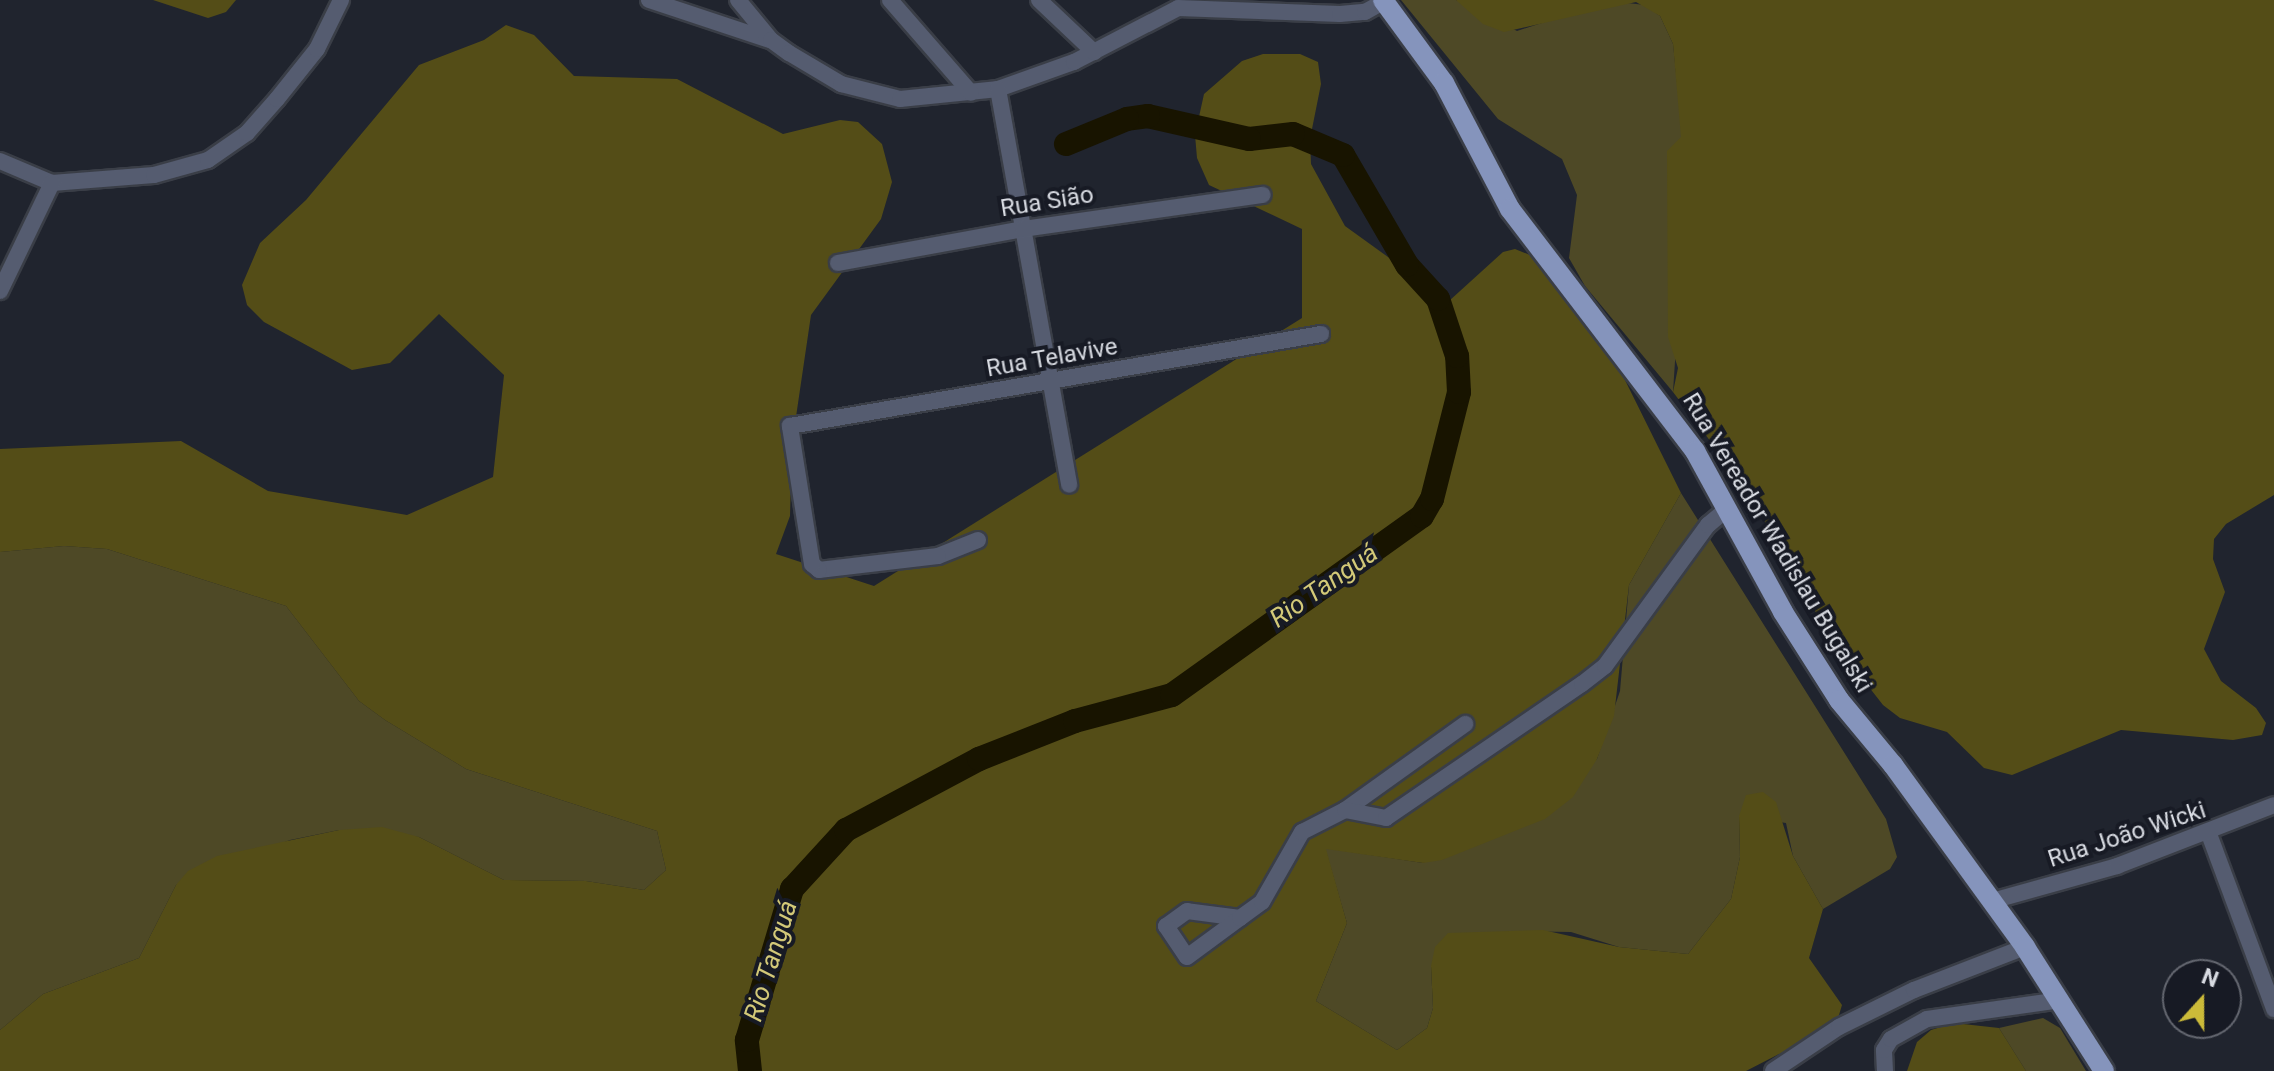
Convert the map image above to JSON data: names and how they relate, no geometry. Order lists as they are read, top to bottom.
{
  "streets": {
    "main road": ["Rua Vereador Wadislau Bugalski"],
    "street": ["Rua Sião", "Rua Telavive", "Rua João Wicki"]
  },
  "crossings": [
    ["Rua Vereador Wadislau Bugalski", "Rua João Wicki"]
  ],
  "water": ["Rio Tanguá"],
  "north": "top"
}
